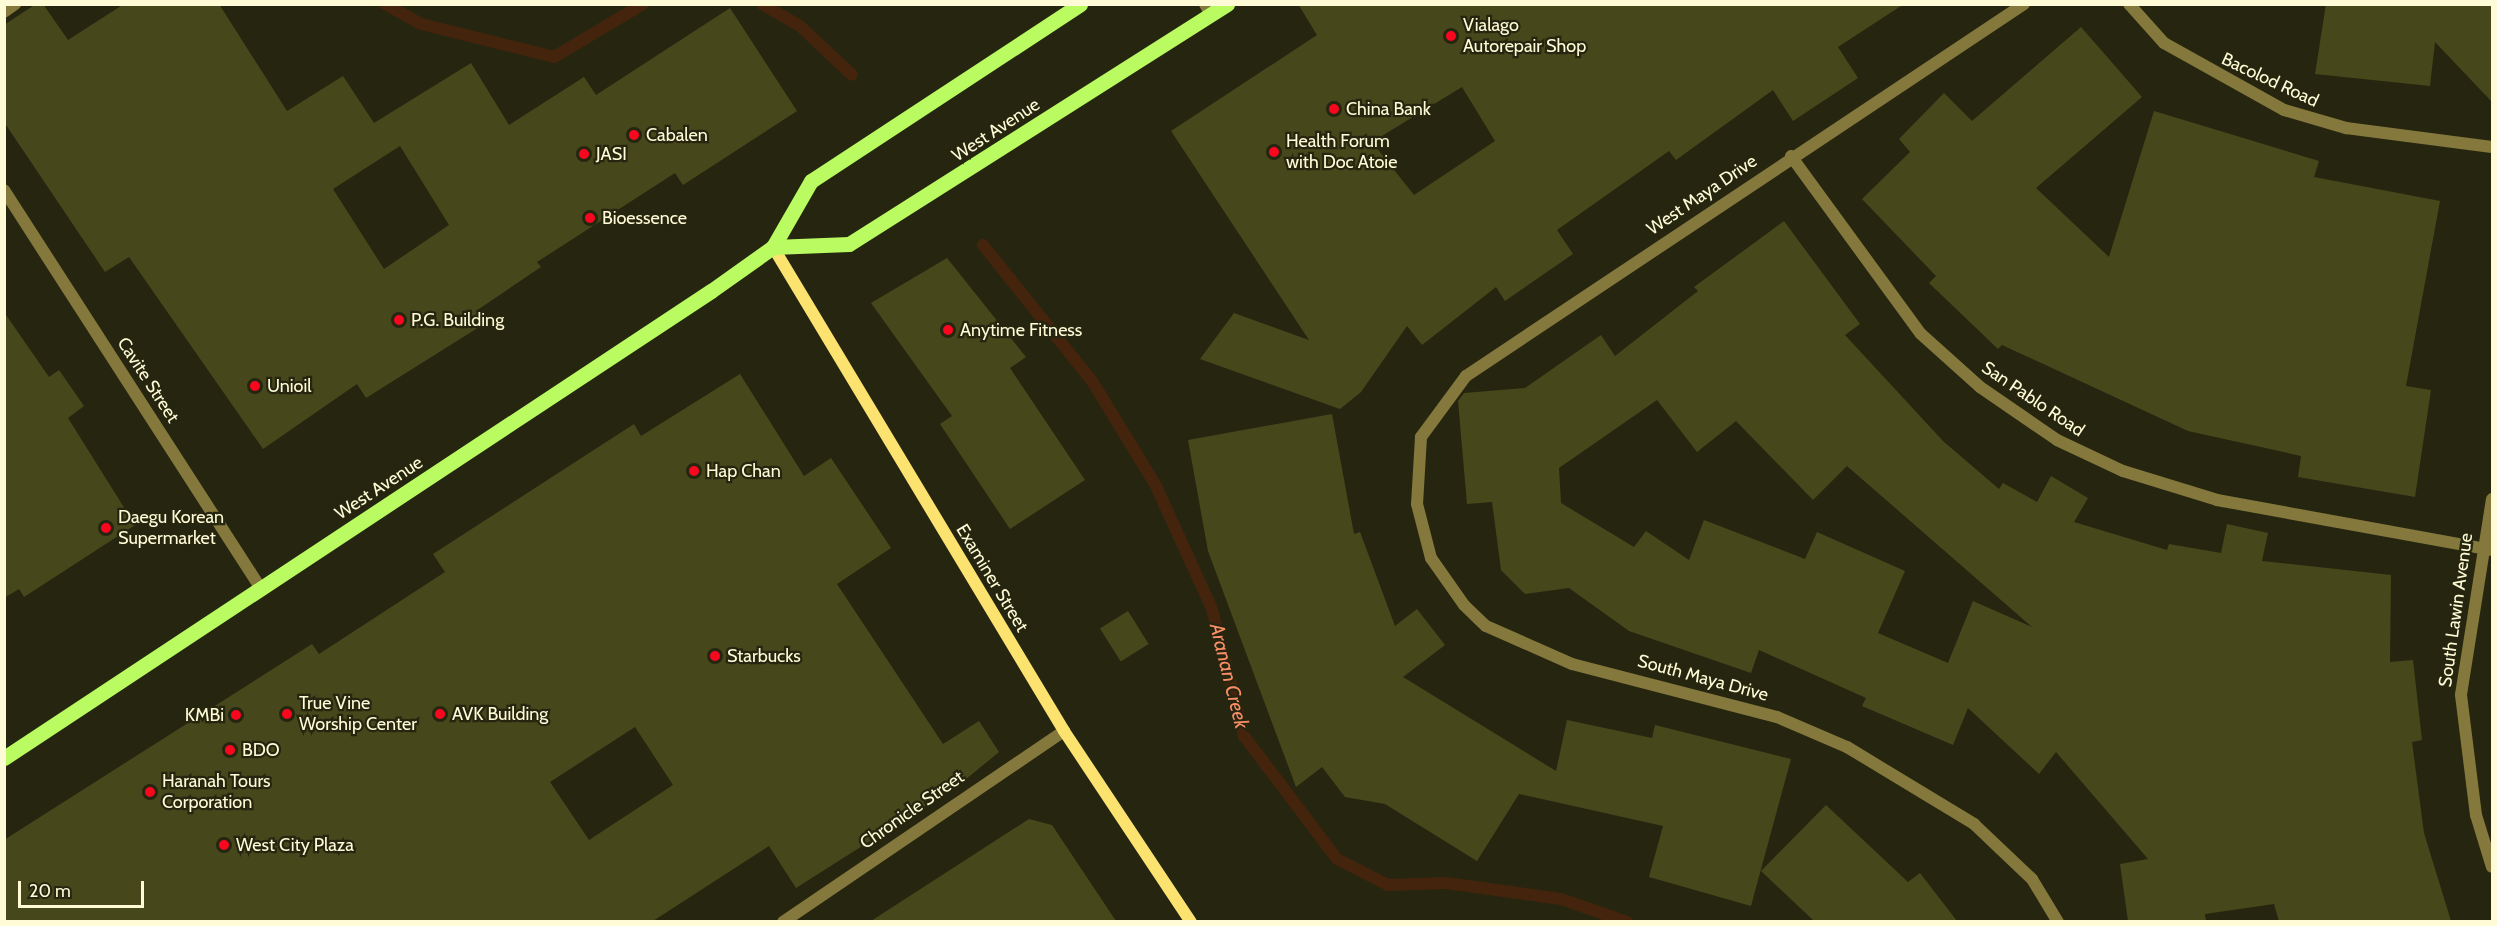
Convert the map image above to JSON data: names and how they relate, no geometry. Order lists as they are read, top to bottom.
{
  "streets": {
    "main road": ["West Avenue"],
    "street": [
      "Bacolod Road",
      "West Maya Drive",
      "Cavite Street",
      "San Pablo Road",
      "Examiner Street",
      "South Lawin Avenue",
      "South Maya Drive",
      "Chronicle Street"
    ]
  },
  "crossings": [
    ["West Avenue", "Cavite Street"],
    ["West Avenue", "Examiner Street"],
    ["West Maya Drive", "San Pablo Road"],
    ["West Maya Drive", "South Maya Drive"],
    ["San Pablo Road", "South Lawin Avenue"],
    ["Examiner Street", "Chronicle Street"]
  ],
  "water": ["Aranan Creek"],
  "places": [
    "Vialago Autorepair Shop",
    "China Bank",
    "Cabalen",
    "Health Forum with Doc Atoie",
    "JASI",
    "Bioessence",
    "P.G. Building",
    "Anytime Fitness",
    "Unioil",
    "Hap Chan",
    "Daegu Korean Supermarket",
    "Starbucks",
    "True Vine Worship Center",
    "AVK Building",
    "KMBi",
    "BDO",
    "Haranah Tours Corporation",
    "West City Plaza"
  ],
  "scale_bar": "20 m"
}
